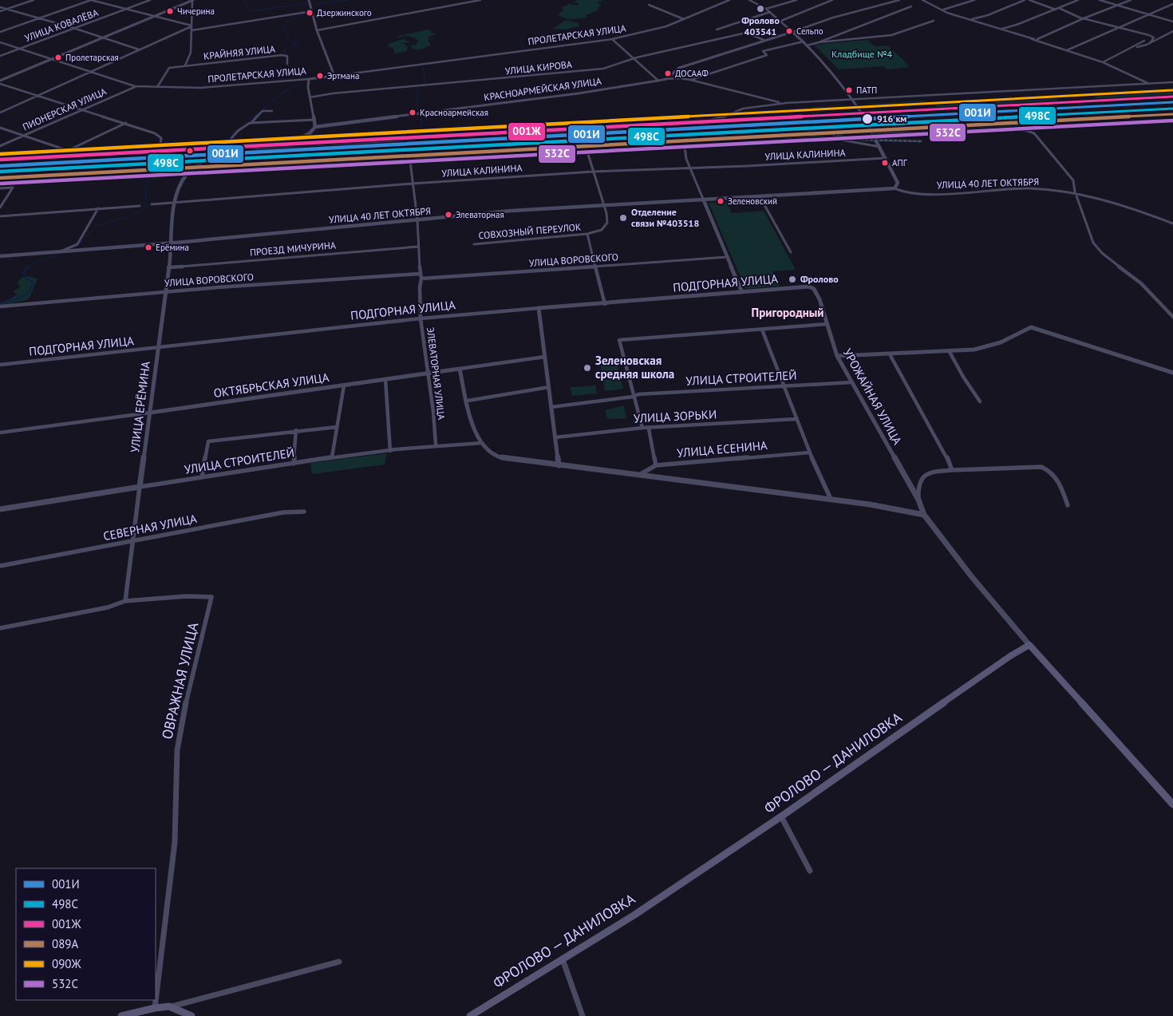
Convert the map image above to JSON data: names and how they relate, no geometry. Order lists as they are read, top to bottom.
{
  "streets": {
    "main road": ["ФРОЛОВО — ДАНИЛОВКА"],
    "street": [
      "УЛИЦА КОВАЛЁВА",
      "ПРОЛЕТАРСКАЯ УЛИЦА",
      "КРАЙНЯЯ УЛИЦА",
      "УЛИЦА КИРОВА",
      "КРАСНОАРМЕЙСКАЯ УЛИЦА",
      "ПИОНЕРСКАЯ УЛИЦА",
      "УЛИЦА КАЛИНИНА",
      "УЛИЦА 40 ЛЕТ ОКТЯБРЯ",
      "СОВХОЗНЫЙ ПЕРЕУЛОК",
      "ПРОЕЗД МИЧУРИНА",
      "УЛИЦА ВОРОВСКОГО",
      "ПОДГОРНАЯ УЛИЦА",
      "ЭЛЕВАТОРНАЯ УЛИЦА",
      "УЛИЦА СТРОИТЕЛЕЙ",
      "ОКТЯБРЬСКАЯ УЛИЦА",
      "УРОЖАЙНАЯ УЛИЦА",
      "УЛИЦА ЕРЁМИНА",
      "УЛИЦА ЗОРЬКИ",
      "УЛИЦА ЕСЕНИНА",
      "СЕВЕРНАЯ УЛИЦА",
      "ОВРАЖНАЯ УЛИЦА"
    ]
  },
  "crossings": [
    ["УЛИЦА КОВАЛЁВА", "ПРОЛЕТАРСКАЯ УЛИЦА"],
    ["ПРОЛЕТАРСКАЯ УЛИЦА", "КРАЙНЯЯ УЛИЦА"],
    ["ПРОЛЕТАРСКАЯ УЛИЦА", "ПИОНЕРСКАЯ УЛИЦА"],
    ["УЛИЦА КИРОВА", "КРАСНОАРМЕЙСКАЯ УЛИЦА"],
    ["КРАСНОАРМЕЙСКАЯ УЛИЦА", "УЛИЦА ЕРЁМИНА"],
    ["УЛИЦА КАЛИНИНА", "СОВХОЗНЫЙ ПЕРЕУЛОК"],
    ["УЛИЦА КАЛИНИНА", "ЭЛЕВАТОРНАЯ УЛИЦА"],
    ["УЛИЦА КАЛИНИНА", "УЛИЦА ЕРЁМИНА"],
    ["УЛИЦА 40 ЛЕТ ОКТЯБРЯ", "СОВХОЗНЫЙ ПЕРЕУЛОК"],
    ["УЛИЦА 40 ЛЕТ ОКТЯБРЯ", "ЭЛЕВАТОРНАЯ УЛИЦА"],
    ["УЛИЦА 40 ЛЕТ ОКТЯБРЯ", "УЛИЦА ЕРЁМИНА"],
    ["СОВХОЗНЫЙ ПЕРЕУЛОК", "УЛИЦА ВОРОВСКОГО"],
    ["СОВХОЗНЫЙ ПЕРЕУЛОК", "ПОДГОРНАЯ УЛИЦА"],
    ["ПРОЕЗД МИЧУРИНА", "ЭЛЕВАТОРНАЯ УЛИЦА"],
    ["ПРОЕЗД МИЧУРИНА", "УЛИЦА ЕРЁМИНА"],
    ["УЛИЦА ВОРОВСКОГО", "ЭЛЕВАТОРНАЯ УЛИЦА"],
    ["УЛИЦА ВОРОВСКОГО", "УЛИЦА ЕРЁМИНА"],
    ["ПОДГОРНАЯ УЛИЦА", "ЭЛЕВАТОРНАЯ УЛИЦА"],
    ["ПОДГОРНАЯ УЛИЦА", "УРОЖАЙНАЯ УЛИЦА"],
    ["ПОДГОРНАЯ УЛИЦА", "УЛИЦА ЕРЁМИНА"],
    ["ЭЛЕВАТОРНАЯ УЛИЦА", "УЛИЦА СТРОИТЕЛЕЙ"],
    ["ЭЛЕВАТОРНАЯ УЛИЦА", "ОКТЯБРЬСКАЯ УЛИЦА"],
    ["УЛИЦА СТРОИТЕЛЕЙ", "УРОЖАЙНАЯ УЛИЦА"],
    ["УЛИЦА СТРОИТЕЛЕЙ", "УЛИЦА ЕРЁМИНА"],
    ["ОКТЯБРЬСКАЯ УЛИЦА", "УЛИЦА ЕРЁМИНА"],
    ["УРОЖАЙНАЯ УЛИЦА", "ФРОЛОВО — ДАНИЛОВКА"],
    ["УЛИЦА ЕРЁМИНА", "СЕВЕРНАЯ УЛИЦА"],
    ["УЛИЦА ЕРЁМИНА", "ОВРАЖНАЯ УЛИЦА"]
  ],
  "districts": ["Пригородный"],
  "parks": ["Кладбище №4"],
  "places": [
    "Фролово 403541",
    "Чичерина",
    "Дзержинского",
    "Сельпо",
    "Пролетарская",
    "ДОСААФ",
    "Эртмана",
    "ПАТП",
    "Красноармейская",
    "916 км",
    "АПГ",
    "Зеленовский",
    "Элеваторная",
    "Отделение связи №403518",
    "Ерёмина",
    "Фролово",
    "Зеленовская средняя школа"
  ],
  "lines": [
    "transit line 090Ж",
    "transit line 001Ж",
    "transit line 001И",
    "transit line 498С",
    "transit line 089А",
    "transit line 532С"
  ],
  "legend": [
    "001И",
    "498С",
    "001Ж",
    "089А",
    "090Ж",
    "532С"
  ]
}
